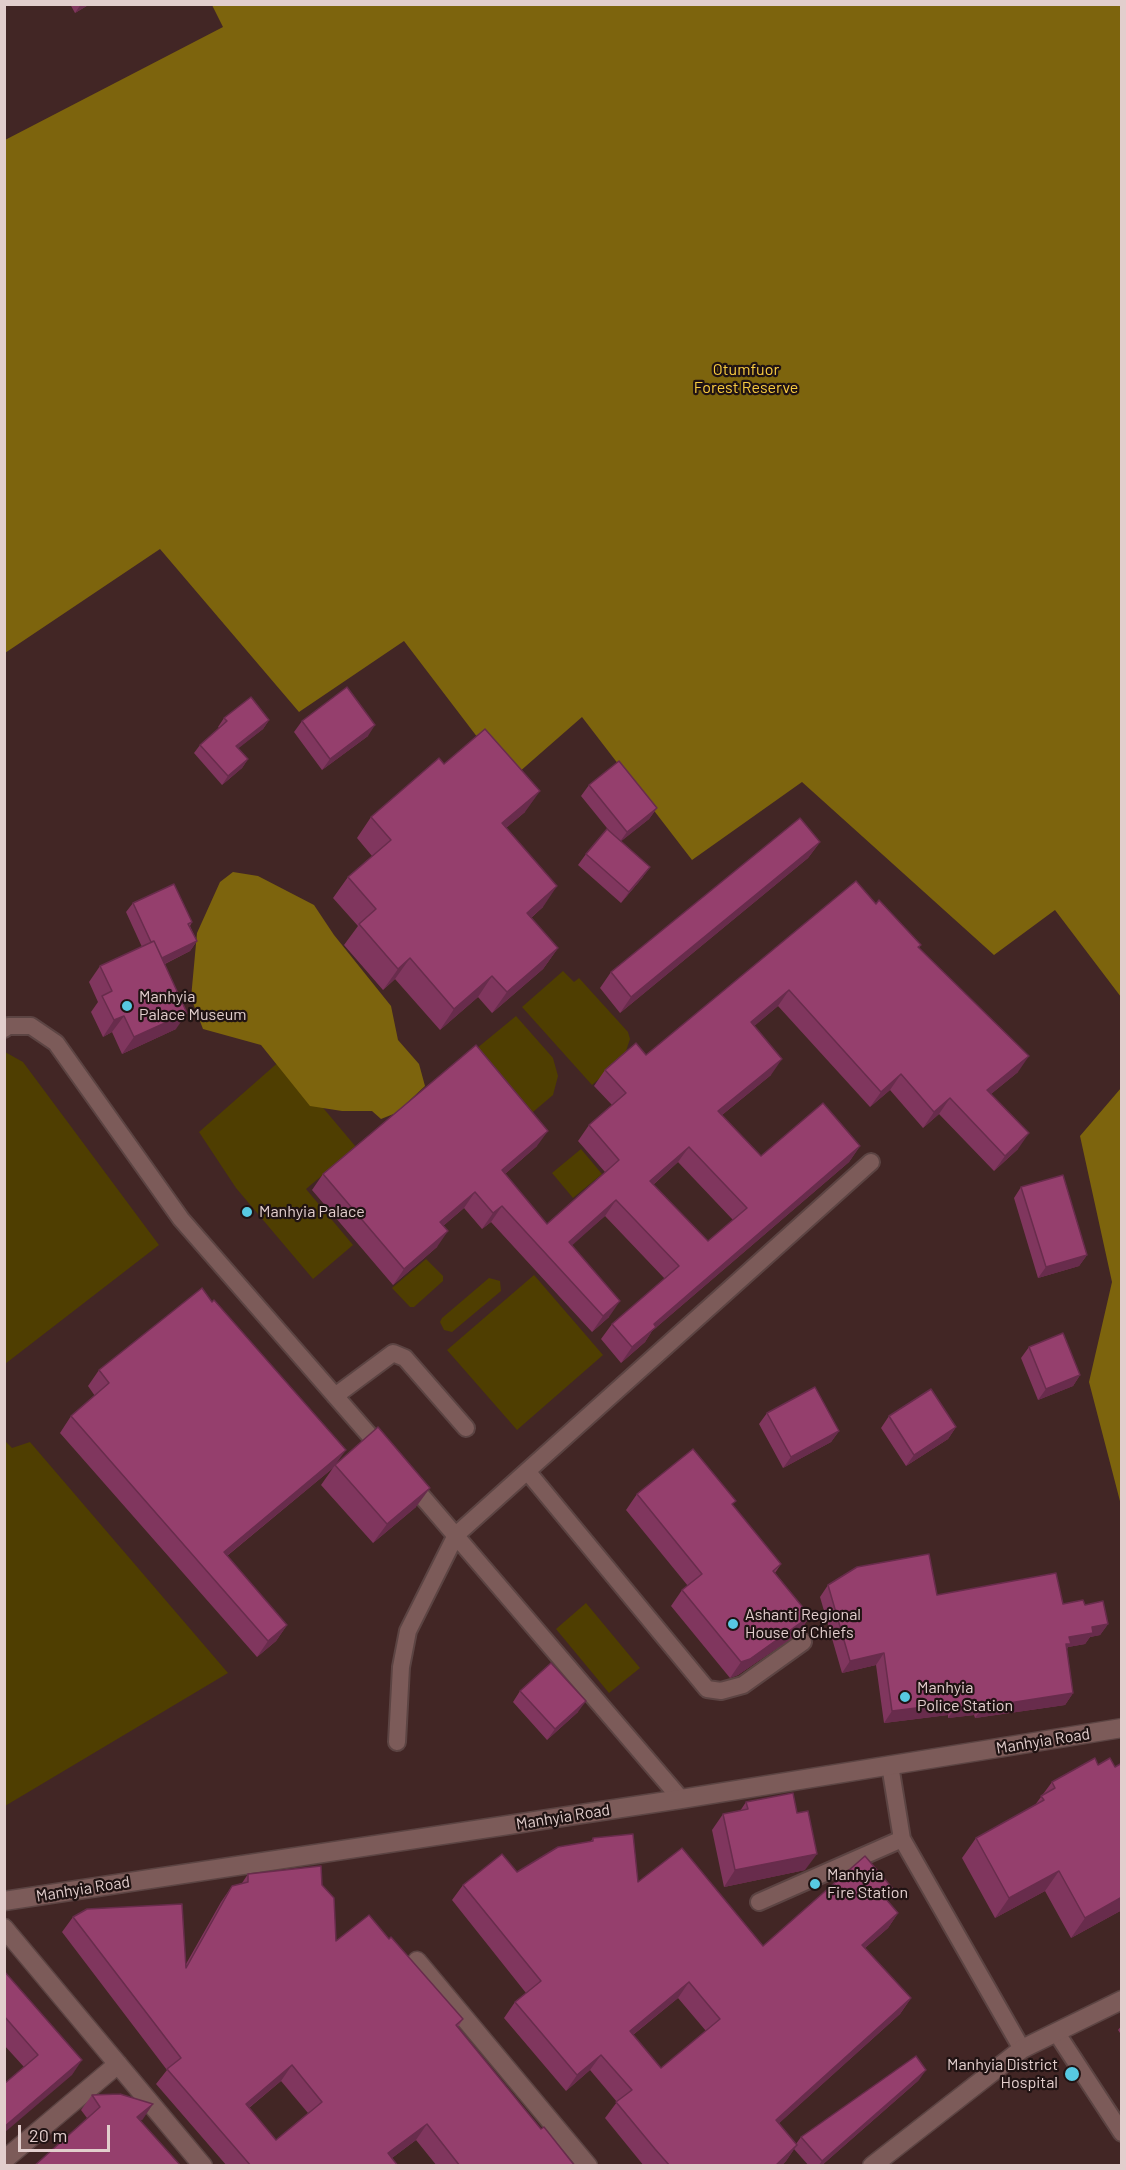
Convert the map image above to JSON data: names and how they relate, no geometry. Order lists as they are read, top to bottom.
{
  "streets": {
    "main road": ["Manhyia Road"]
  },
  "parks": ["Otumfuor Forest Reserve"],
  "places": [
    "Manhyia Palace Museum",
    "Manhyia Palace",
    "Ashanti Regional House of Chiefs",
    "Manhyia Police Station",
    "Manhyia Fire Station",
    "Manhyia District Hospital"
  ],
  "scale_bar": "20 m"
}
